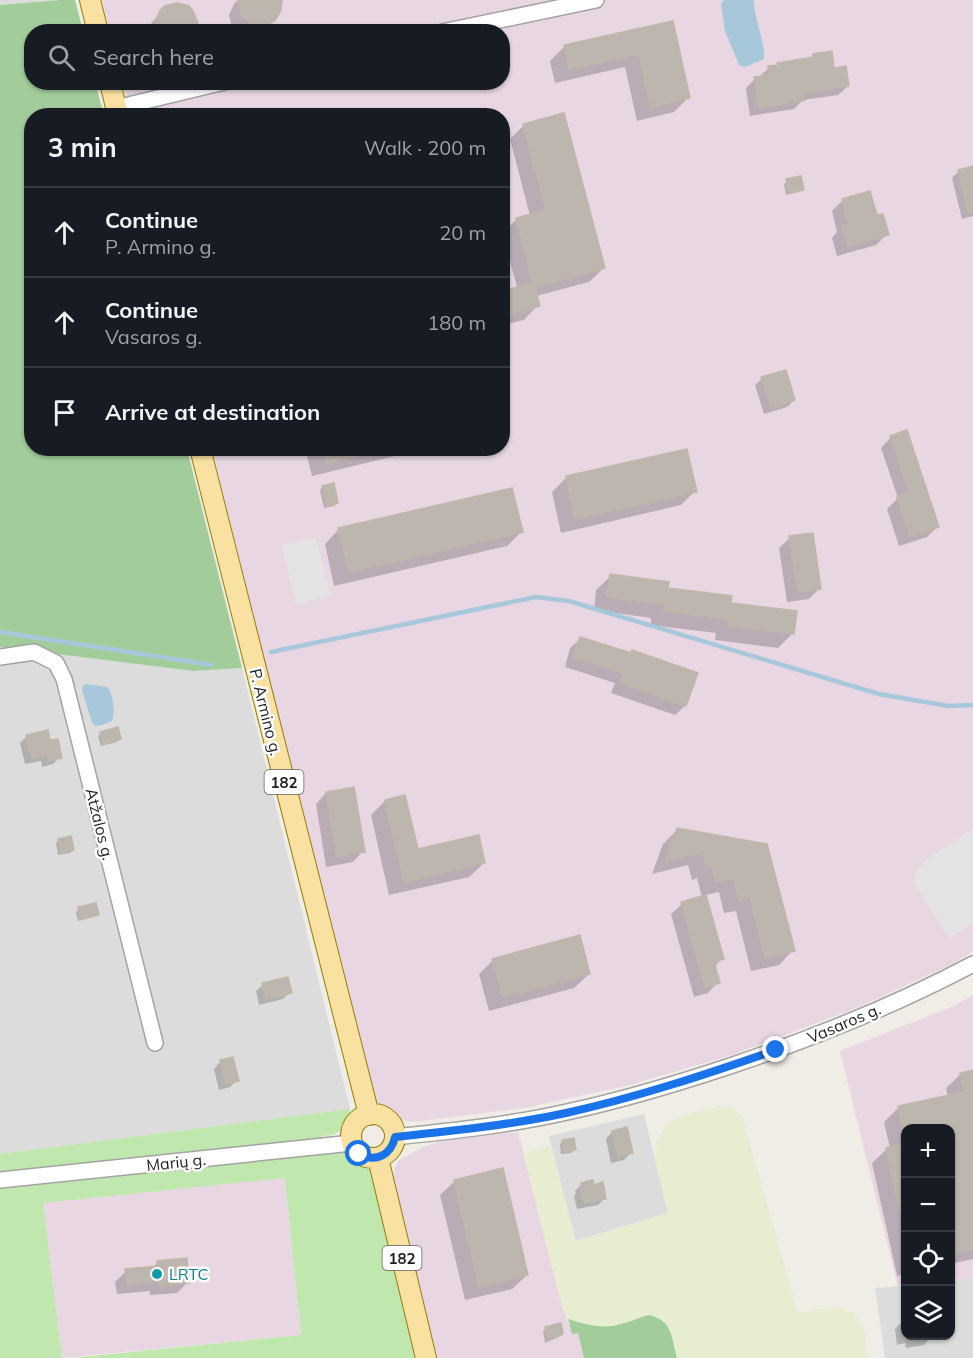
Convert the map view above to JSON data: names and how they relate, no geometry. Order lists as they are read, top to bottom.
{
  "streets": {
    "main road": ["P. Armino g.", "182"],
    "street": ["Atžalos g.", "Vasaros g.", "Marių g."]
  },
  "crossings": [
    ["P. Armino g.", "182"],
    ["P. Armino g.", "Vasaros g."],
    ["P. Armino g.", "Marių g."],
    ["182", "Vasaros g."],
    ["182", "Marių g."],
    ["Vasaros g.", "Marių g."]
  ],
  "places": ["LRTC"],
  "page": {
    "search": "Search here",
    "heading": ["3 min", "Walk · 200 m"],
    "list": [
      ["Continue", "P. Armino g.", "20 m"],
      ["Continue", "Vasaros g.", "180 m"],
      "Arrive at destination"
    ],
    "map_buttons": ["+", "−"]
  }
}
